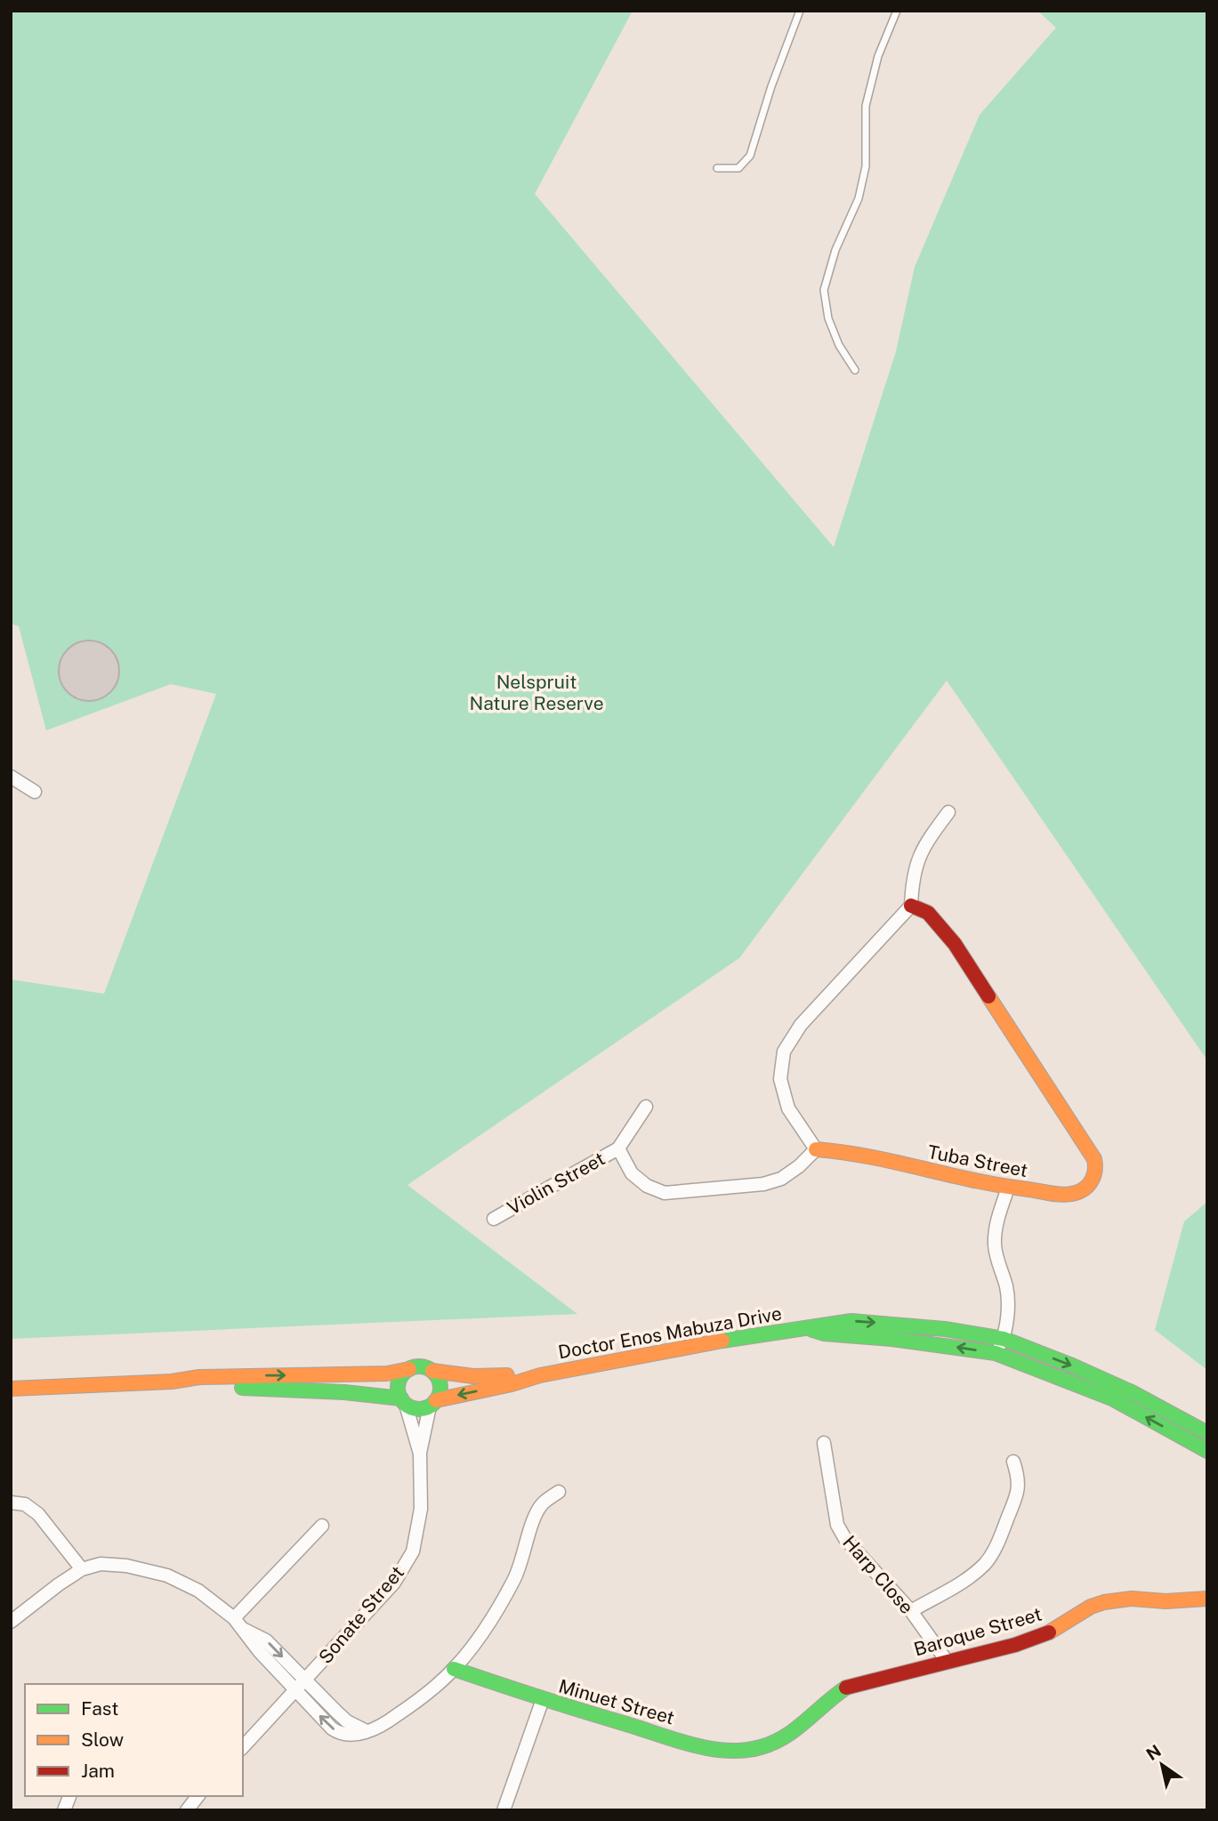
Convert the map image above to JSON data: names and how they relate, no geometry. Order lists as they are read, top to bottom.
{
  "streets": {
    "main road": [
      "Tuba Street",
      "Doctor Enos Mabuza Drive",
      "Baroque Street",
      "Minuet Street"
    ],
    "street": ["Violin Street", "Harp Close", "Sonate Street"]
  },
  "crossings": [
    ["Tuba Street", "Violin Street"],
    ["Doctor Enos Mabuza Drive", "Sonate Street"],
    ["Harp Close", "Baroque Street"],
    ["Baroque Street", "Minuet Street"]
  ],
  "parks": ["Nelspruit Nature Reserve"],
  "legend": ["Fast", "Slow", "Jam"],
  "north": "top left"
}
